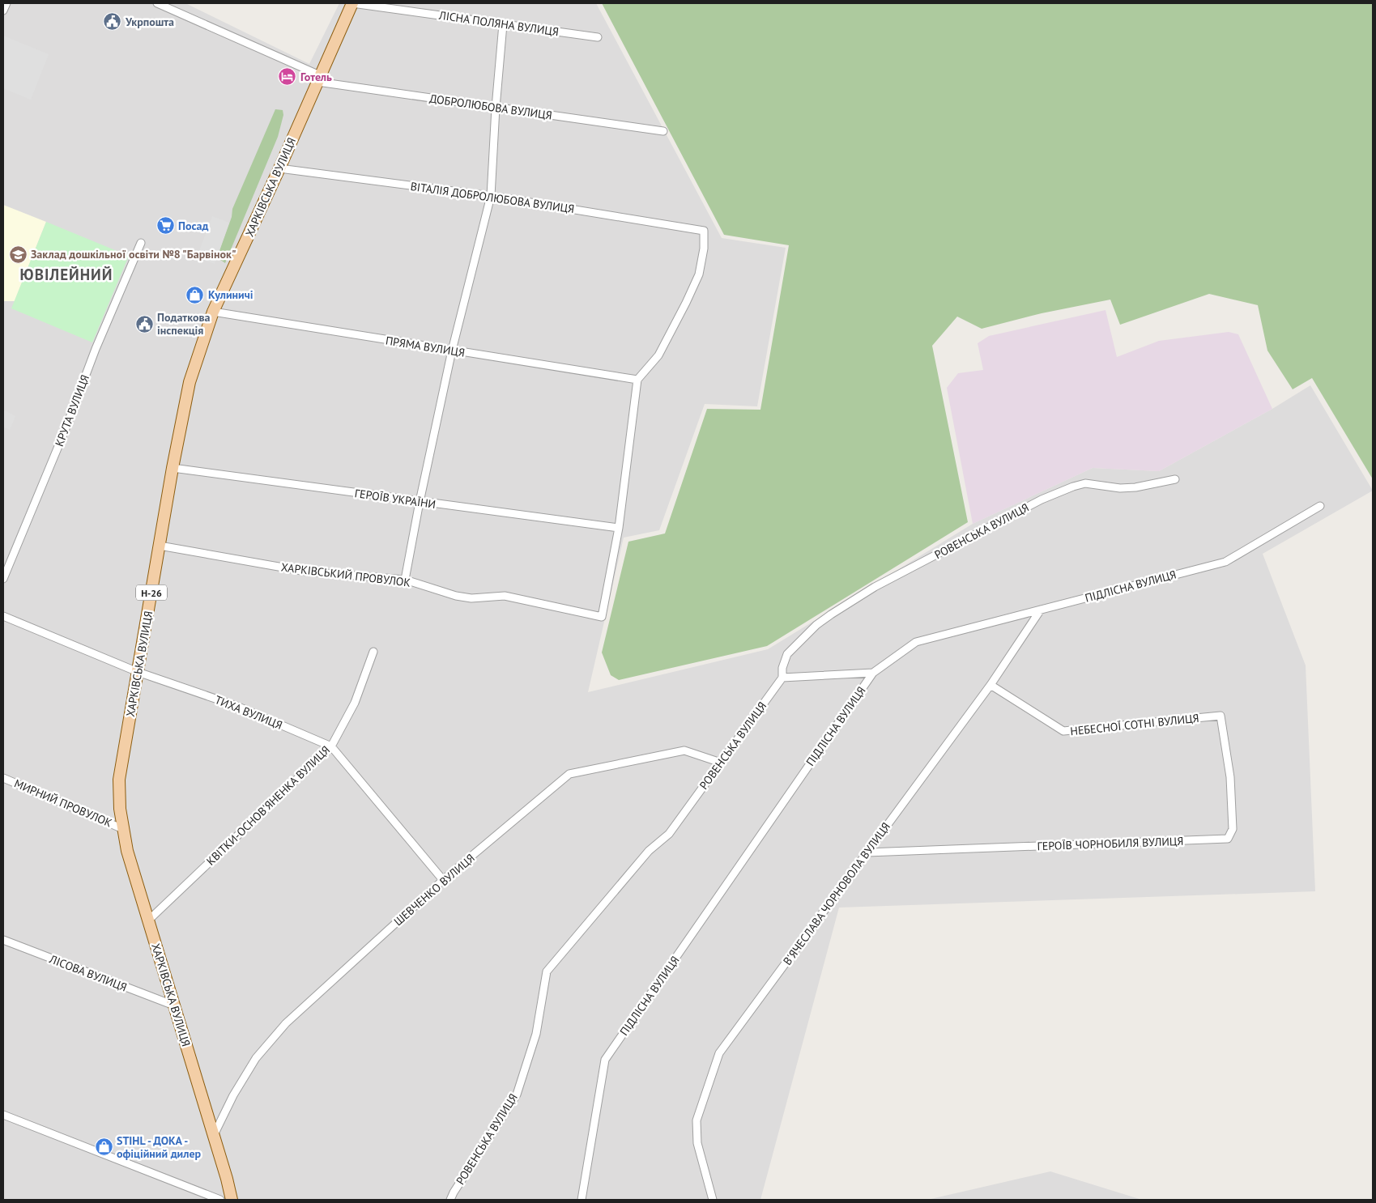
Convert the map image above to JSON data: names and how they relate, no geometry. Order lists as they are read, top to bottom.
{
  "streets": {
    "main road": ["ХАРКІВСЬКА ВУЛИЦЯ", "Н-26"],
    "street": [
      "ЛІСНА ПОЛЯНА ВУЛИЦЯ",
      "ДОБРОЛЮБОВА ВУЛИЦЯ",
      "ВІТАЛІЯ ДОБРОЛЮБОВА ВУЛИЦЯ",
      "ПРЯМА ВУЛИЦЯ",
      "КРУТА ВУЛИЦЯ",
      "ГЕРОЇВ УКРАЇНИ",
      "РОВЕНСЬКА ВУЛИЦЯ",
      "ХАРКІВСЬКИЙ ПРОВУЛОК",
      "ПІДЛІСНА ВУЛИЦЯ",
      "ТИХА ВУЛИЦЯ",
      "НЕБЕСНОЇ СОТНІ ВУЛИЦЯ",
      "МИРНИЙ ПРОВУЛОК",
      "КВІТКИ-ОСНОВ'ЯНЕНКА ВУЛИЦЯ",
      "ГЕРОЇВ ЧОРНОБИЛЯ ВУЛИЦЯ",
      "ШЕВЧЕНКО ВУЛИЦЯ",
      "В'ЯЧЕСЛАВА ЧОРНОВОЛА ВУЛИЦЯ",
      "ЛІСОВА ВУЛИЦЯ"
    ]
  },
  "crossings": [
    ["ЛІСНА ПОЛЯНА ВУЛИЦЯ", "ХАРКІВСЬКА ВУЛИЦЯ"],
    ["ДОБРОЛЮБОВА ВУЛИЦЯ", "ХАРКІВСЬКА ВУЛИЦЯ"],
    ["ХАРКІВСЬКА ВУЛИЦЯ", "ВІТАЛІЯ ДОБРОЛЮБОВА ВУЛИЦЯ"],
    ["ХАРКІВСЬКА ВУЛИЦЯ", "ПРЯМА ВУЛИЦЯ"],
    ["ХАРКІВСЬКА ВУЛИЦЯ", "ГЕРОЇВ УКРАЇНИ"],
    ["ХАРКІВСЬКА ВУЛИЦЯ", "ХАРКІВСЬКИЙ ПРОВУЛОК"],
    ["ХАРКІВСЬКА ВУЛИЦЯ", "ТИХА ВУЛИЦЯ"],
    ["ХАРКІВСЬКА ВУЛИЦЯ", "МИРНИЙ ПРОВУЛОК"],
    ["ХАРКІВСЬКА ВУЛИЦЯ", "КВІТКИ-ОСНОВ'ЯНЕНКА ВУЛИЦЯ"],
    ["ХАРКІВСЬКА ВУЛИЦЯ", "ШЕВЧЕНКО ВУЛИЦЯ"],
    ["ХАРКІВСЬКА ВУЛИЦЯ", "ЛІСОВА ВУЛИЦЯ"],
    ["ВІТАЛІЯ ДОБРОЛЮБОВА ВУЛИЦЯ", "ПРЯМА ВУЛИЦЯ"],
    ["ГЕРОЇВ УКРАЇНИ", "ХАРКІВСЬКИЙ ПРОВУЛОК"],
    ["РОВЕНСЬКА ВУЛИЦЯ", "ШЕВЧЕНКО ВУЛИЦЯ"],
    ["ПІДЛІСНА ВУЛИЦЯ", "В'ЯЧЕСЛАВА ЧОРНОВОЛА ВУЛИЦЯ"],
    ["ТИХА ВУЛИЦЯ", "КВІТКИ-ОСНОВ'ЯНЕНКА ВУЛИЦЯ"],
    ["ТИХА ВУЛИЦЯ", "ШЕВЧЕНКО ВУЛИЦЯ"],
    ["НЕБЕСНОЇ СОТНІ ВУЛИЦЯ", "ГЕРОЇВ ЧОРНОБИЛЯ ВУЛИЦЯ"],
    ["НЕБЕСНОЇ СОТНІ ВУЛИЦЯ", "В'ЯЧЕСЛАВА ЧОРНОВОЛА ВУЛИЦЯ"],
    ["ГЕРОЇВ ЧОРНОБИЛЯ ВУЛИЦЯ", "В'ЯЧЕСЛАВА ЧОРНОВОЛА ВУЛИЦЯ"]
  ],
  "districts": ["ЮВІЛЕЙНИЙ"],
  "places": {
    "public building": ["Укрпошта", "Податкова інспекція"],
    "hotel": ["Готель"],
    "supermarket": ["Посад"],
    "school or university": ["Заклад дошкільної освіти №8 \"Барвінок\""],
    "shop": ["Кулиничі", "STIHL - ДОКА - офіційний дилер"]
  }
}
